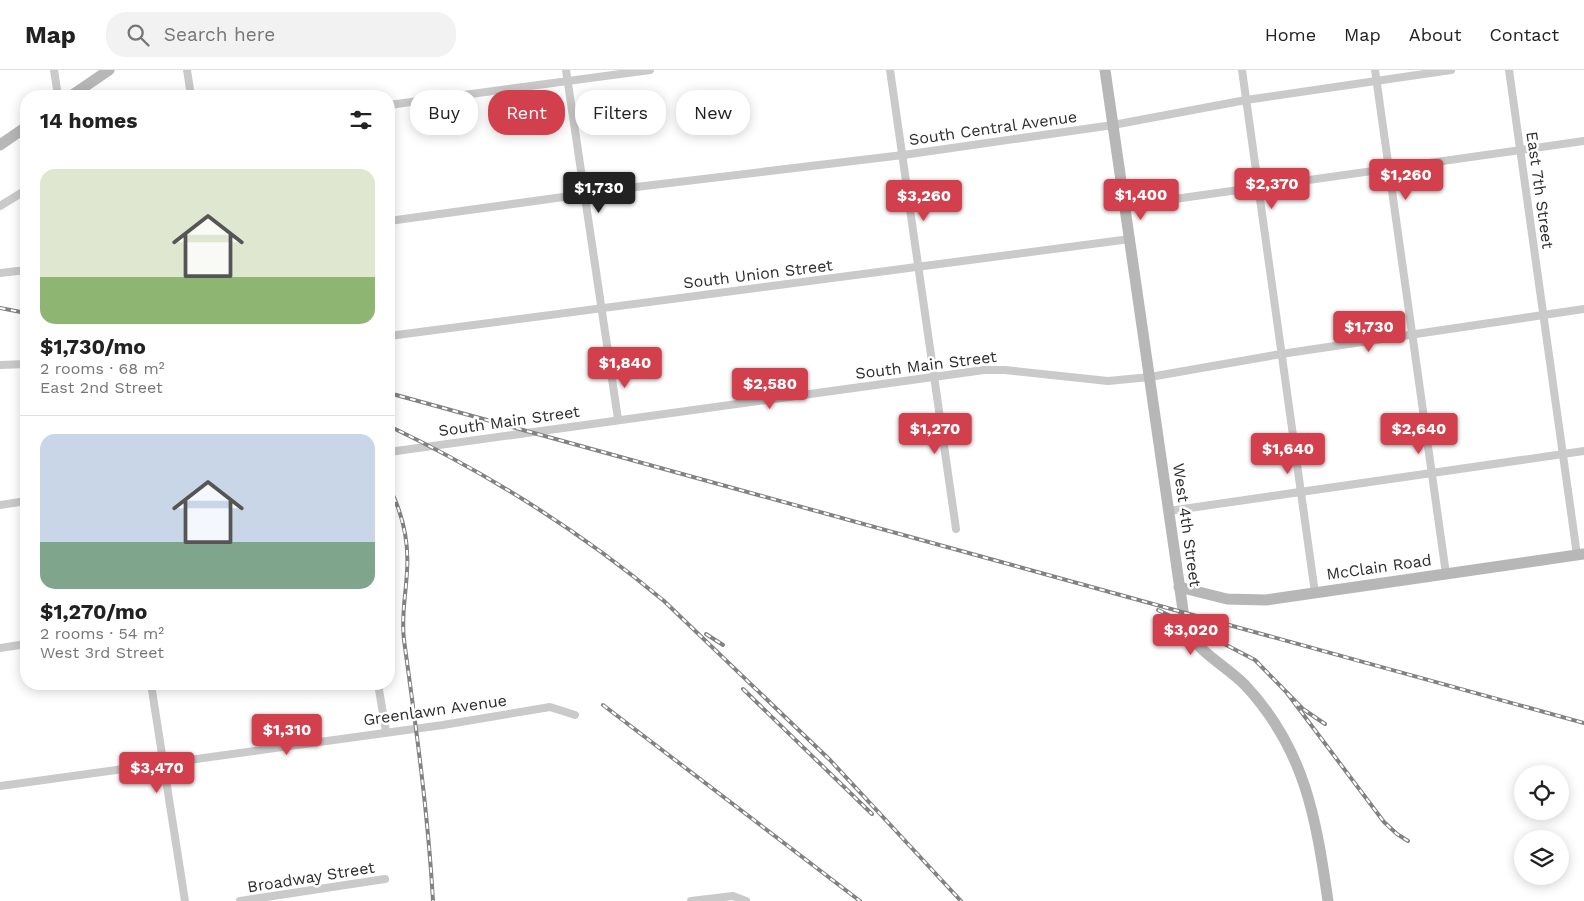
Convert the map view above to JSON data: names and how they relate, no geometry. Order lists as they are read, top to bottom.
{
  "streets": {
    "street": [
      "South Central Avenue",
      "East 7th Street",
      "South Union Street",
      "South Main Street",
      "West 4th Street",
      "McClain Road",
      "Greenlawn Avenue",
      "Broadway Street"
    ]
  },
  "crossings": [
    ["South Central Avenue", "West 4th Street"],
    ["East 7th Street", "South Main Street"],
    ["East 7th Street", "McClain Road"],
    ["South Union Street", "West 4th Street"],
    ["South Main Street", "West 4th Street"],
    ["West 4th Street", "McClain Road"]
  ],
  "page": {
    "header": "Map",
    "search": "Search here",
    "nav": [
      "Home",
      "Map",
      "About",
      "Contact"
    ],
    "chip": [
      "Buy",
      "Rent",
      "Filters",
      "New"
    ],
    "heading": "14 homes",
    "list": [
      {
        "name": "$1,730/mo",
        "note": "2 rooms · 68 m² · East 2nd Street"
      },
      {
        "name": "$1,270/mo",
        "note": "2 rooms · 54 m² · West 3rd Street"
      }
    ],
    "price": [
      "$1,260",
      "$2,370",
      "$1,730",
      "$1,400",
      "$3,260",
      "$1,730",
      "$1,840",
      "$2,580",
      "$1,270",
      "$2,640",
      "$1,640",
      "$3,020",
      "$1,310",
      "$3,470"
    ]
  }
}
